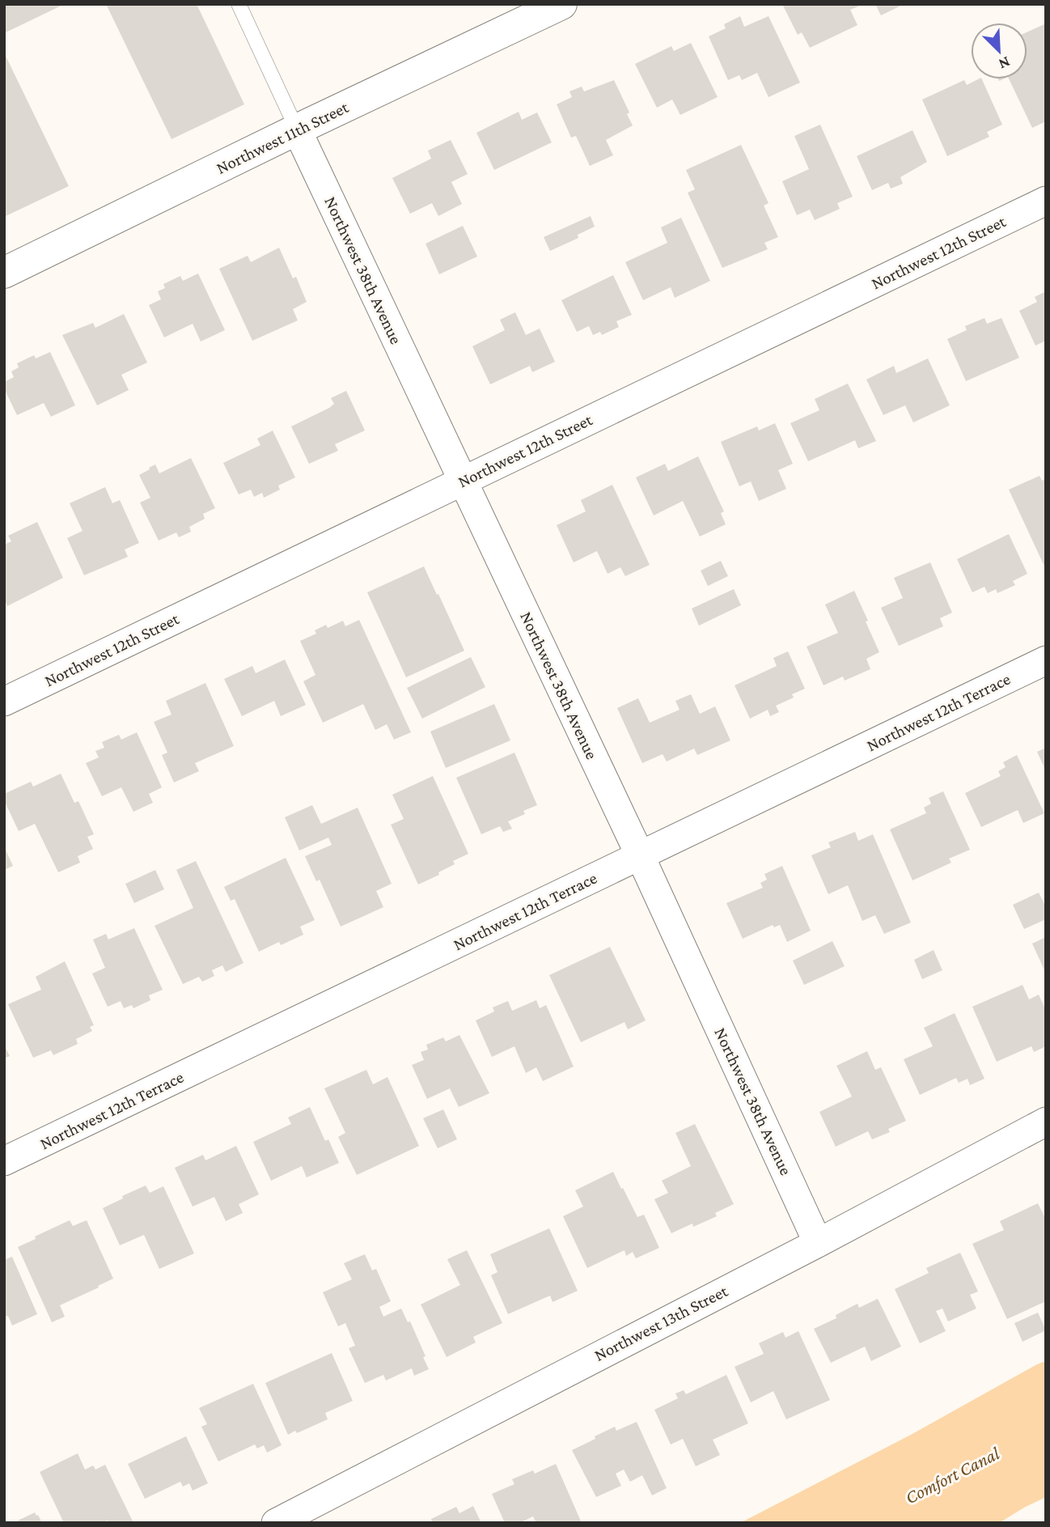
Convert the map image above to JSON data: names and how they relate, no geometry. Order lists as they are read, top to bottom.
{
  "streets": {
    "street": [
      "Northwest 11th Street",
      "Northwest 12th Street",
      "Northwest 38th Avenue",
      "Northwest 12th Terrace",
      "Northwest 13th Street"
    ]
  },
  "crossings": [
    ["Northwest 11th Street", "Northwest 38th Avenue"],
    ["Northwest 12th Street", "Northwest 38th Avenue"],
    ["Northwest 38th Avenue", "Northwest 12th Terrace"],
    ["Northwest 38th Avenue", "Northwest 13th Street"]
  ],
  "water": ["Comfort Canal"],
  "north": "bottom right"
}
